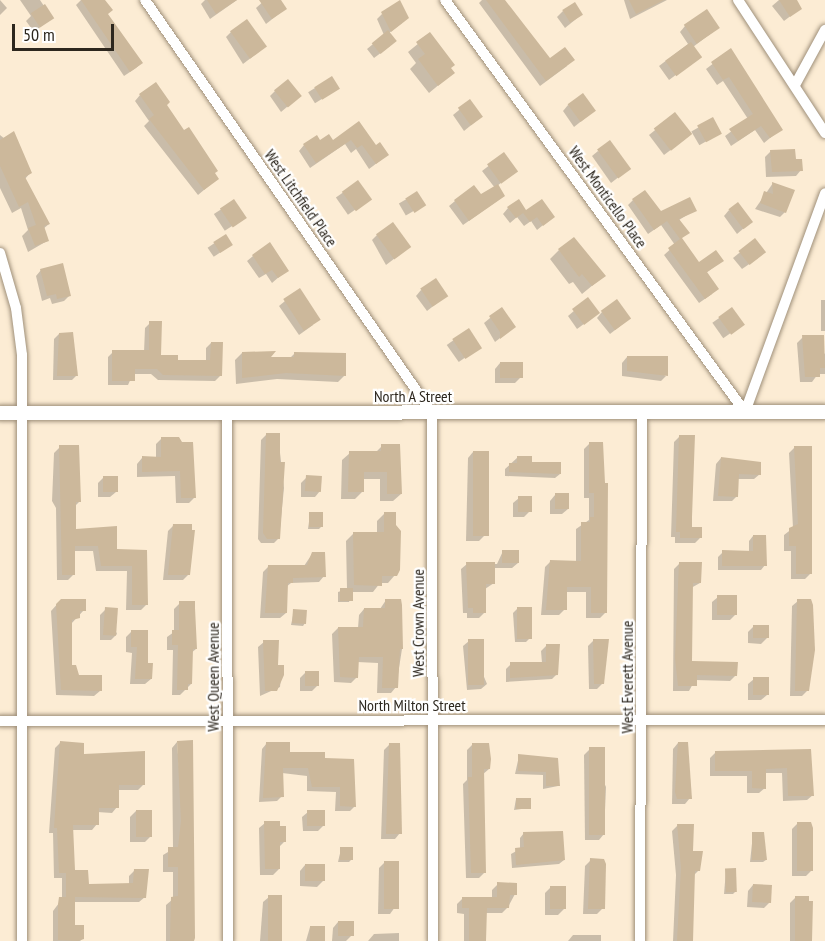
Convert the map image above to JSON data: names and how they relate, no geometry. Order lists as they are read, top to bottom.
{
  "streets": {
    "street": [
      "West Monticello Place",
      "West Litchfield Place",
      "North A Street",
      "West Crown Avenue",
      "West Queen Avenue",
      "West Everett Avenue",
      "North Milton Street"
    ]
  },
  "crossings": [
    ["West Monticello Place", "North A Street"],
    ["West Litchfield Place", "North A Street"],
    ["West Litchfield Place", "West Crown Avenue"],
    ["North A Street", "West Crown Avenue"],
    ["North A Street", "West Queen Avenue"],
    ["North A Street", "West Everett Avenue"],
    ["West Crown Avenue", "North Milton Street"],
    ["West Queen Avenue", "North Milton Street"],
    ["West Everett Avenue", "North Milton Street"]
  ],
  "scale_bar": "50 m"
}
